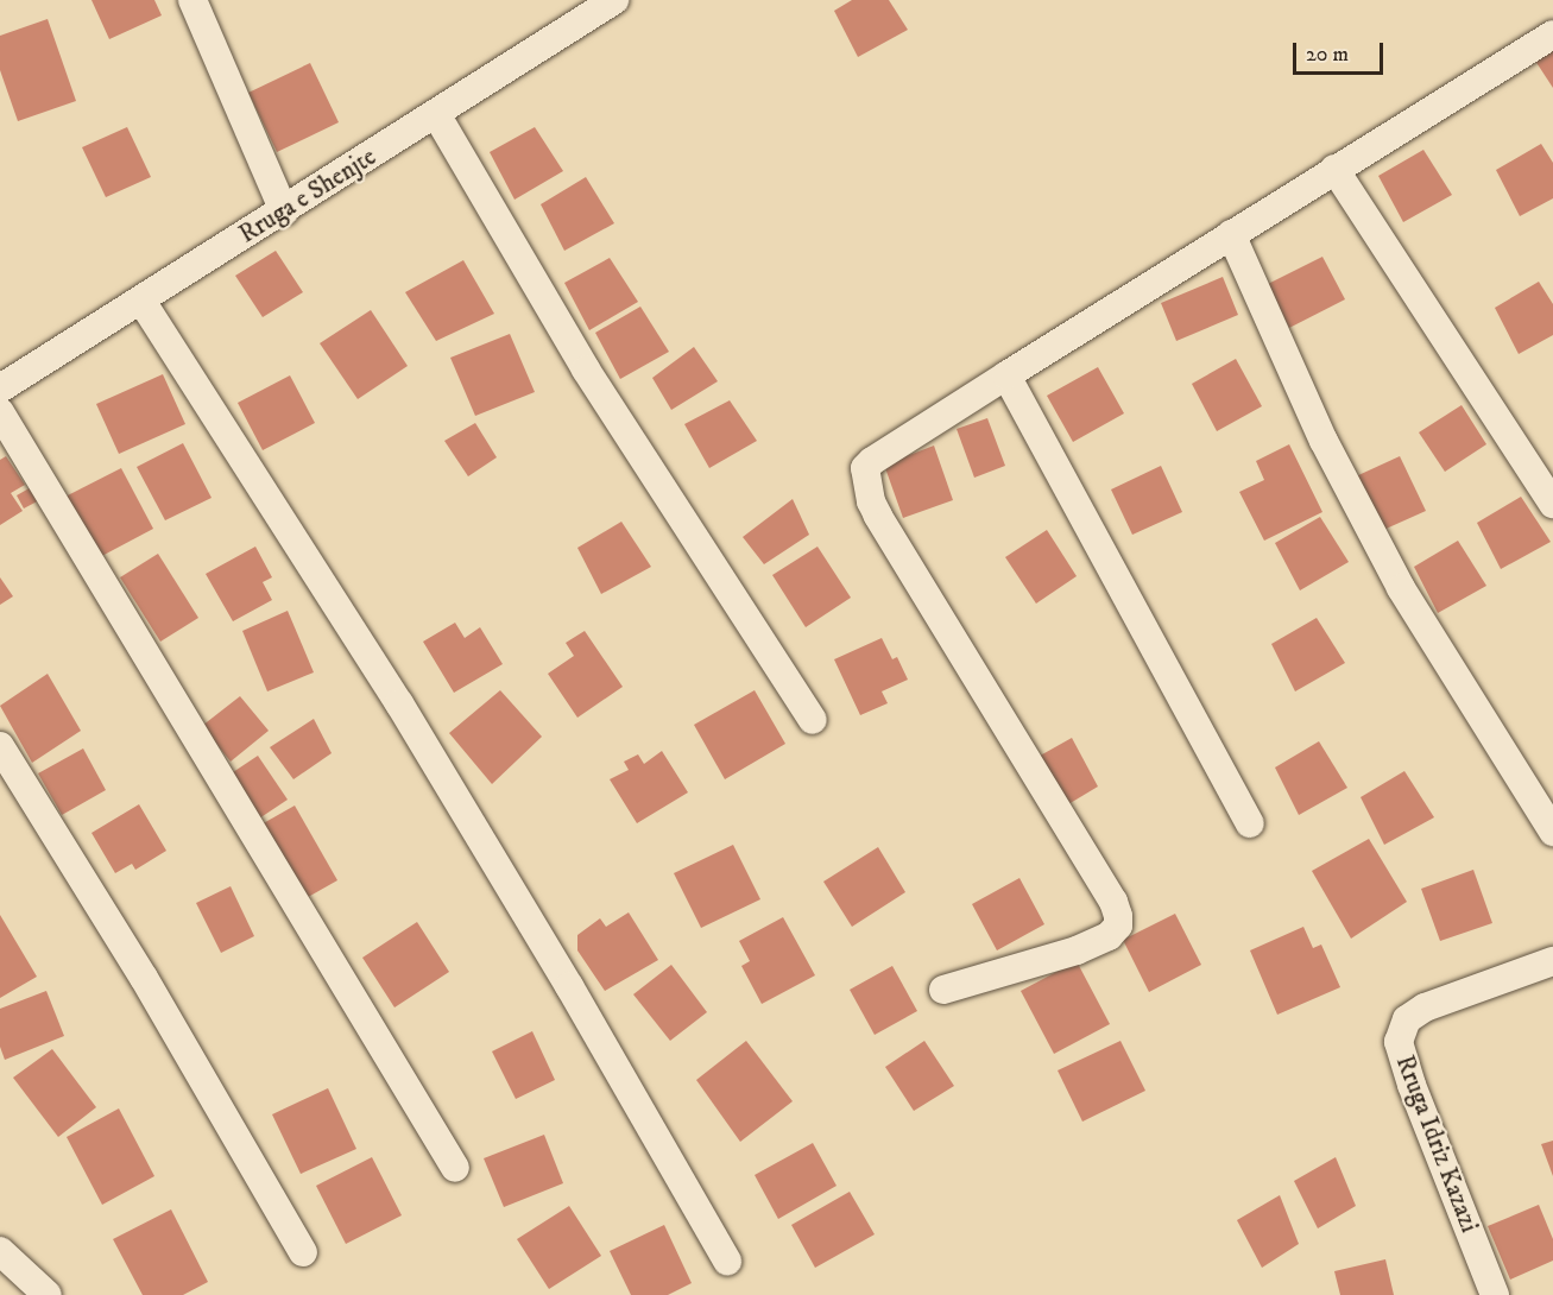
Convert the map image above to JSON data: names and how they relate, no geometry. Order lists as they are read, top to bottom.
{
  "streets": {
    "street": ["Rruga e Shenjte", "Rruga Idriz Kazazi"]
  },
  "scale_bar": "20 m"
}
